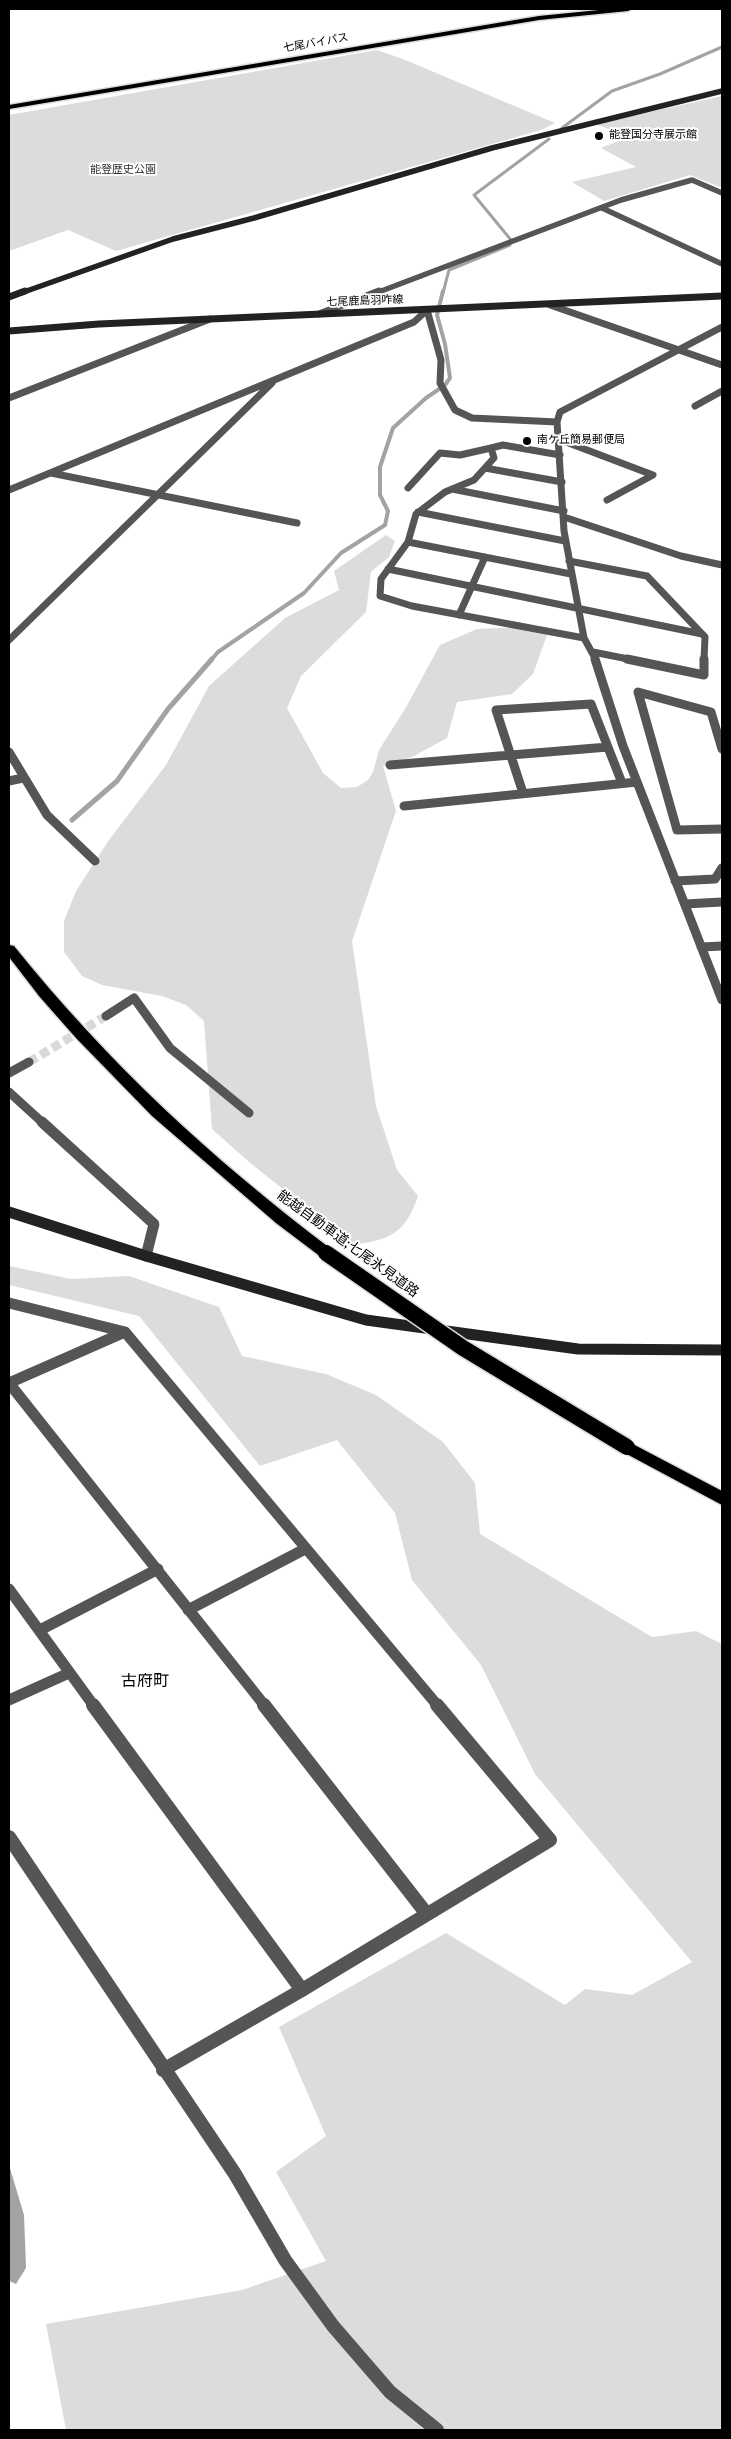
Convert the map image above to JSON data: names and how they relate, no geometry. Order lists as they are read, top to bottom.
{
  "streets": {
    "highway": ["七尾バイパス", "能越自動車道;七尾氷見道路"],
    "street": ["七尾鹿島羽咋線"]
  },
  "districts": ["古府町"],
  "parks": ["能登歴史公園"],
  "places": ["能登国分寺展示館", "南ケ丘簡易郵便局"]
}
